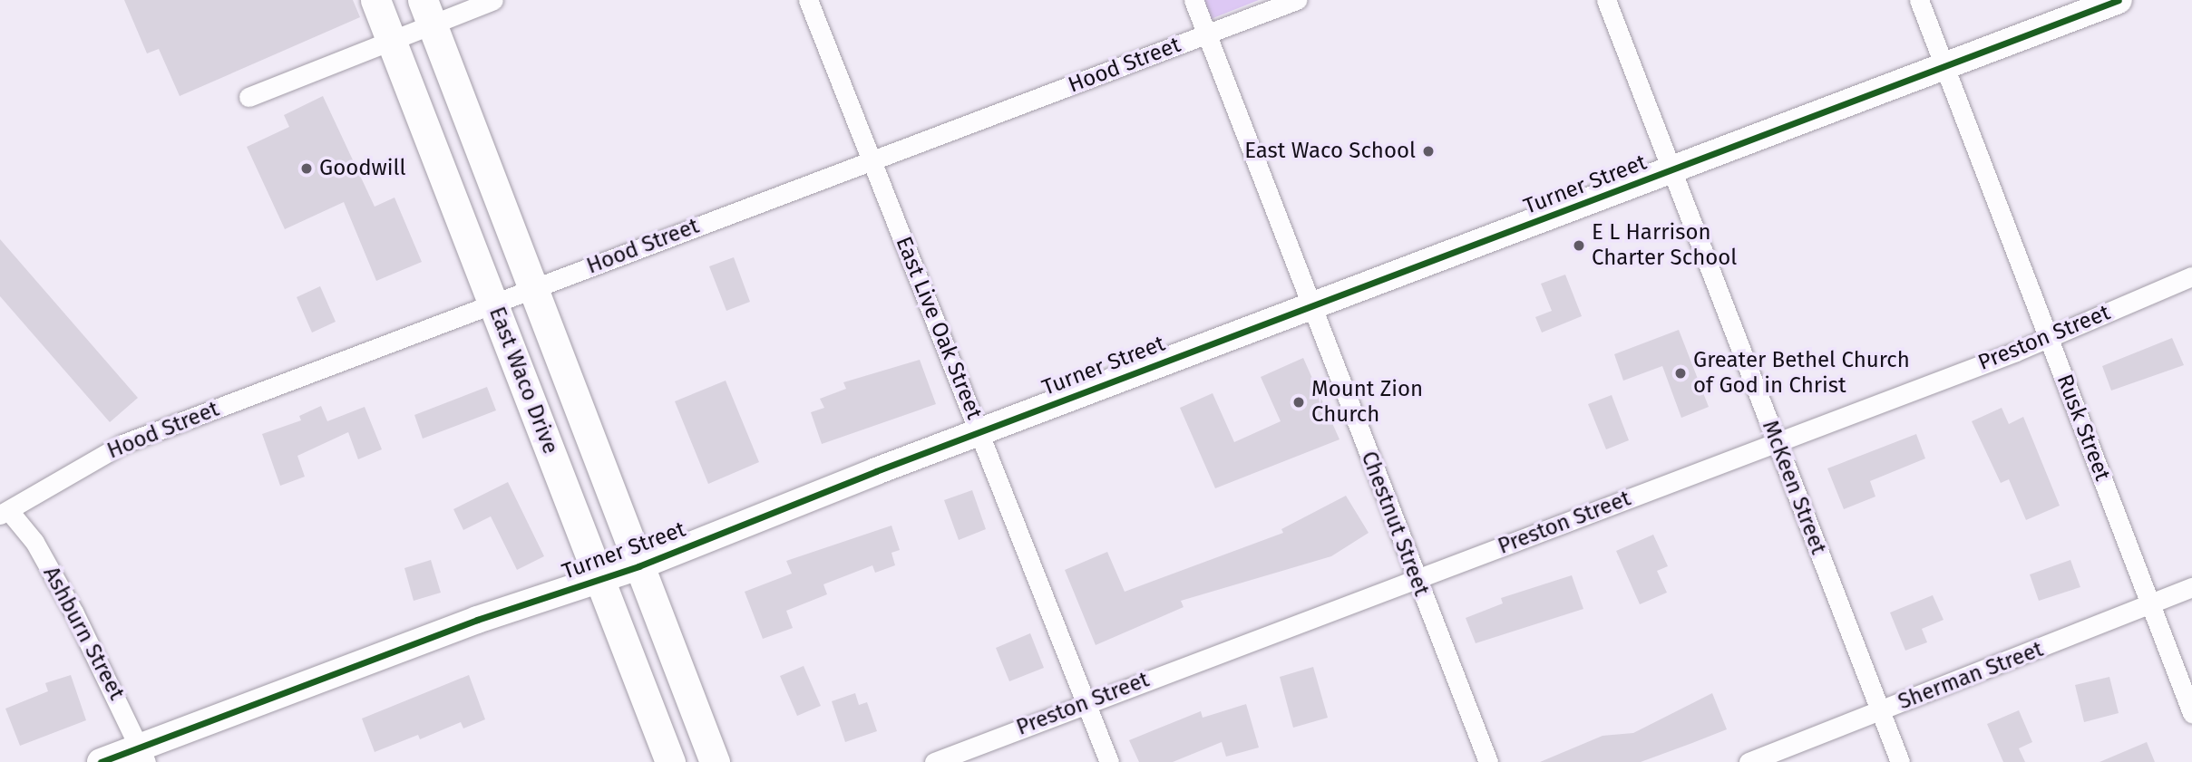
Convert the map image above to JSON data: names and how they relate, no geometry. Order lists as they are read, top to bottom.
{
  "streets": {
    "main road": ["East Waco Drive"],
    "street": [
      "Hood Street",
      "Turner Street",
      "East Live Oak Street",
      "Preston Street",
      "Rusk Street",
      "McKeen Street",
      "Chestnut Street",
      "Ashburn Street",
      "Sherman Street"
    ]
  },
  "crossings": [
    ["Hood Street", "East Live Oak Street"],
    ["Hood Street", "East Waco Drive"],
    ["Hood Street", "Chestnut Street"],
    ["Hood Street", "Ashburn Street"],
    ["Turner Street", "East Live Oak Street"],
    ["Turner Street", "East Waco Drive"],
    ["Turner Street", "Rusk Street"],
    ["Turner Street", "McKeen Street"],
    ["Turner Street", "Chestnut Street"],
    ["Turner Street", "Ashburn Street"],
    ["East Live Oak Street", "Preston Street"],
    ["Preston Street", "Rusk Street"],
    ["Preston Street", "McKeen Street"],
    ["Preston Street", "Chestnut Street"],
    ["Rusk Street", "Sherman Street"],
    ["McKeen Street", "Sherman Street"]
  ],
  "places": [
    "East Waco School",
    "Goodwill",
    "E L Harrison Charter School",
    "Greater Bethel Church of God in Christ",
    "Mount Zion Church"
  ]
}
